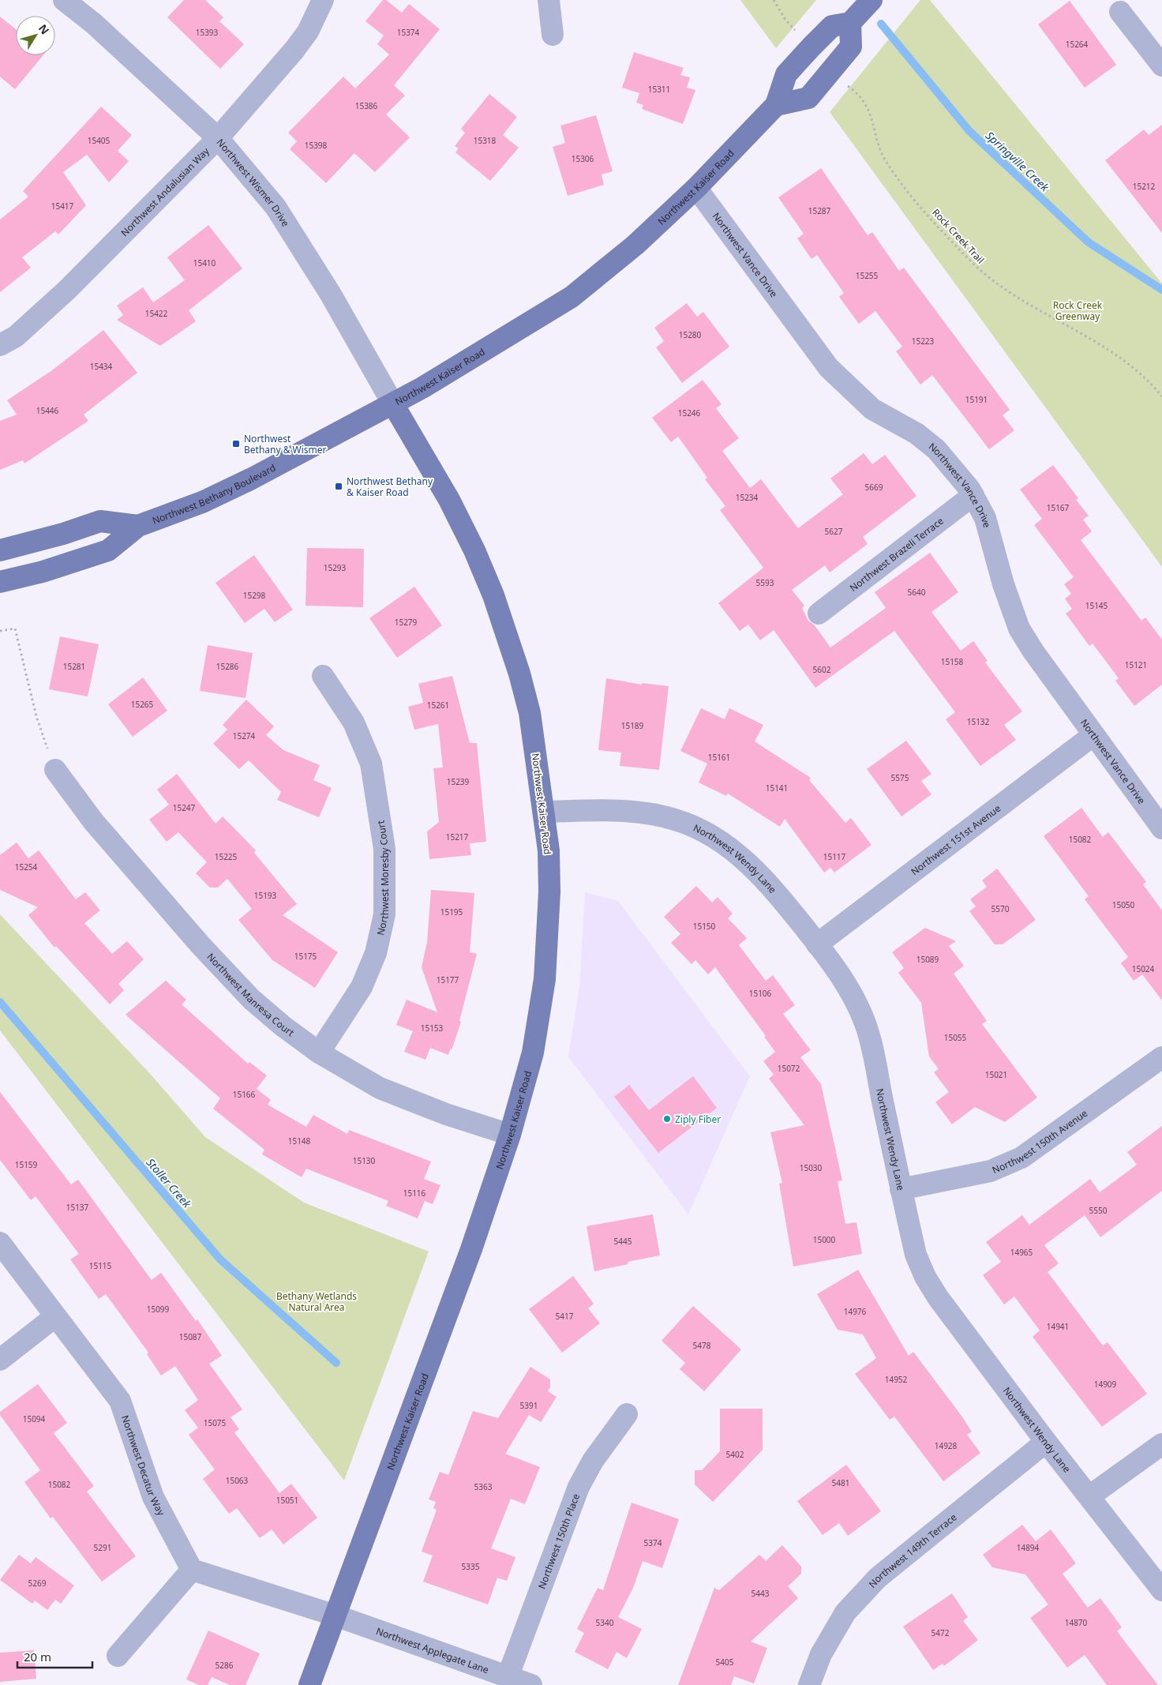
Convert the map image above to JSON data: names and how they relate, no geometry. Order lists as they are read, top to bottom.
{
  "streets": {
    "main road": ["Northwest Kaiser Road", "Northwest Bethany Boulevard"],
    "street": [
      "Northwest Wismer Drive",
      "Northwest Andalusian Way",
      "Northwest Vance Drive",
      "Northwest Brazeli Terrace",
      "Northwest 151st Avenue",
      "Northwest Wendy Lane",
      "Northwest Moresby Court",
      "Northwest Manresa Court",
      "Northwest 150th Avenue",
      "Northwest Decatur Way",
      "Northwest 150th Place",
      "Northwest 149th Terrace",
      "Northwest Applegate Lane"
    ],
    "path": ["Rock Creek Trail"]
  },
  "crossings": [
    ["Northwest Wismer Drive", "Northwest Kaiser Road"],
    ["Northwest Wismer Drive", "Northwest Andalusian Way"],
    ["Northwest Wismer Drive", "Northwest Bethany Boulevard"],
    ["Northwest Kaiser Road", "Northwest Vance Drive"],
    ["Northwest Kaiser Road", "Northwest Bethany Boulevard"],
    ["Northwest Kaiser Road", "Northwest Wendy Lane"],
    ["Northwest Kaiser Road", "Northwest Manresa Court"],
    ["Northwest Kaiser Road", "Northwest Applegate Lane"],
    ["Northwest Vance Drive", "Northwest Brazeli Terrace"],
    ["Northwest Vance Drive", "Northwest 151st Avenue"],
    ["Northwest 151st Avenue", "Northwest Wendy Lane"],
    ["Northwest Wendy Lane", "Northwest 150th Avenue"],
    ["Northwest Wendy Lane", "Northwest 149th Terrace"],
    ["Northwest Moresby Court", "Northwest Manresa Court"],
    ["Northwest 150th Place", "Northwest Applegate Lane"]
  ],
  "water": ["Springville Creek", "Stoller Creek"],
  "parks": ["Rock Creek Greenway", "Bethany Wetlands Natural Area"],
  "places": {
    "transit": ["Northwest Bethany & Wismer", "Northwest Bethany & Kaiser Road"],
    "other": ["Ziply Fiber"]
  },
  "house_numbers": [
    "15393",
    "15374",
    "15264",
    "15311",
    "15386",
    "15405",
    "15318",
    "15398",
    "15306",
    "15212",
    "15417",
    "15287",
    "15410",
    "15255",
    "15422",
    "15280",
    "15223",
    "15434",
    "15191",
    "15446",
    "15246",
    "5669",
    "15234",
    "15167",
    "5627",
    "15293",
    "5593",
    "5640",
    "15298",
    "15145",
    "15279",
    "15158",
    "15121",
    "15281",
    "15286",
    "5602",
    "15265",
    "15261",
    "15132",
    "15189",
    "15274",
    "15161",
    "5575",
    "15239",
    "15141",
    "15247",
    "15217",
    "15082",
    "15225",
    "15117",
    "15254",
    "15193",
    "15050",
    "5570",
    "15195",
    "15150",
    "15175",
    "15089",
    "15024",
    "15177",
    "15106",
    "15153",
    "15055",
    "15072",
    "15021",
    "15166",
    "15148",
    "15130",
    "15159",
    "15030",
    "15116",
    "15137",
    "5550",
    "15000",
    "5445",
    "14965",
    "15115",
    "15099",
    "14976",
    "5417",
    "14941",
    "15087",
    "5478",
    "14952",
    "14909",
    "5391",
    "15094",
    "15075",
    "14928",
    "5402",
    "15063",
    "5481",
    "15082",
    "5363",
    "15051",
    "5374",
    "5291",
    "14894",
    "5335",
    "5269",
    "5443",
    "5340",
    "14870",
    "5472",
    "5405",
    "5286"
  ],
  "scale_bar": "20 m",
  "north": "top right"
}
